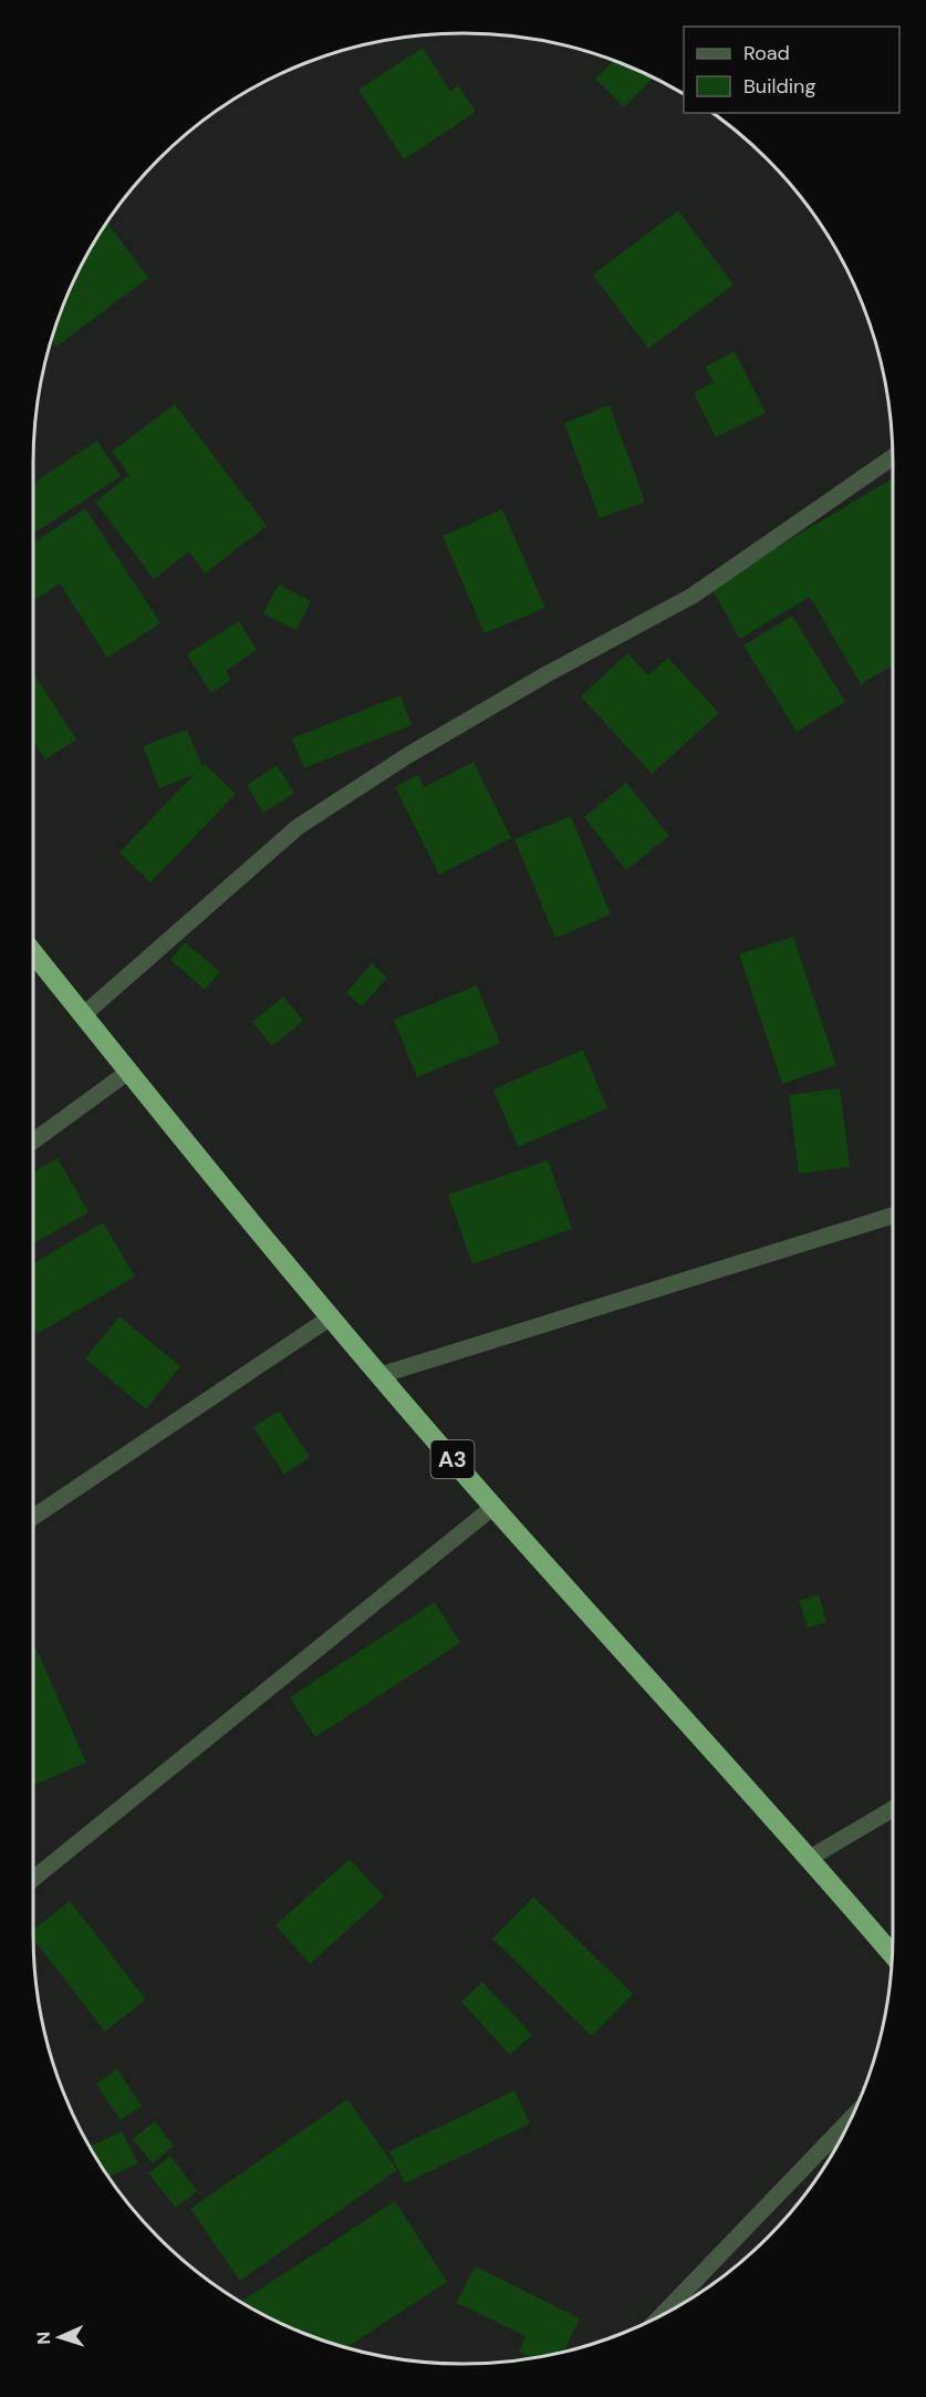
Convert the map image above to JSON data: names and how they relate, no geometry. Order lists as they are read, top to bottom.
{
  "streets": {
    "highway": ["A3"]
  },
  "legend": ["Road", "Building"],
  "north": "left"
}
